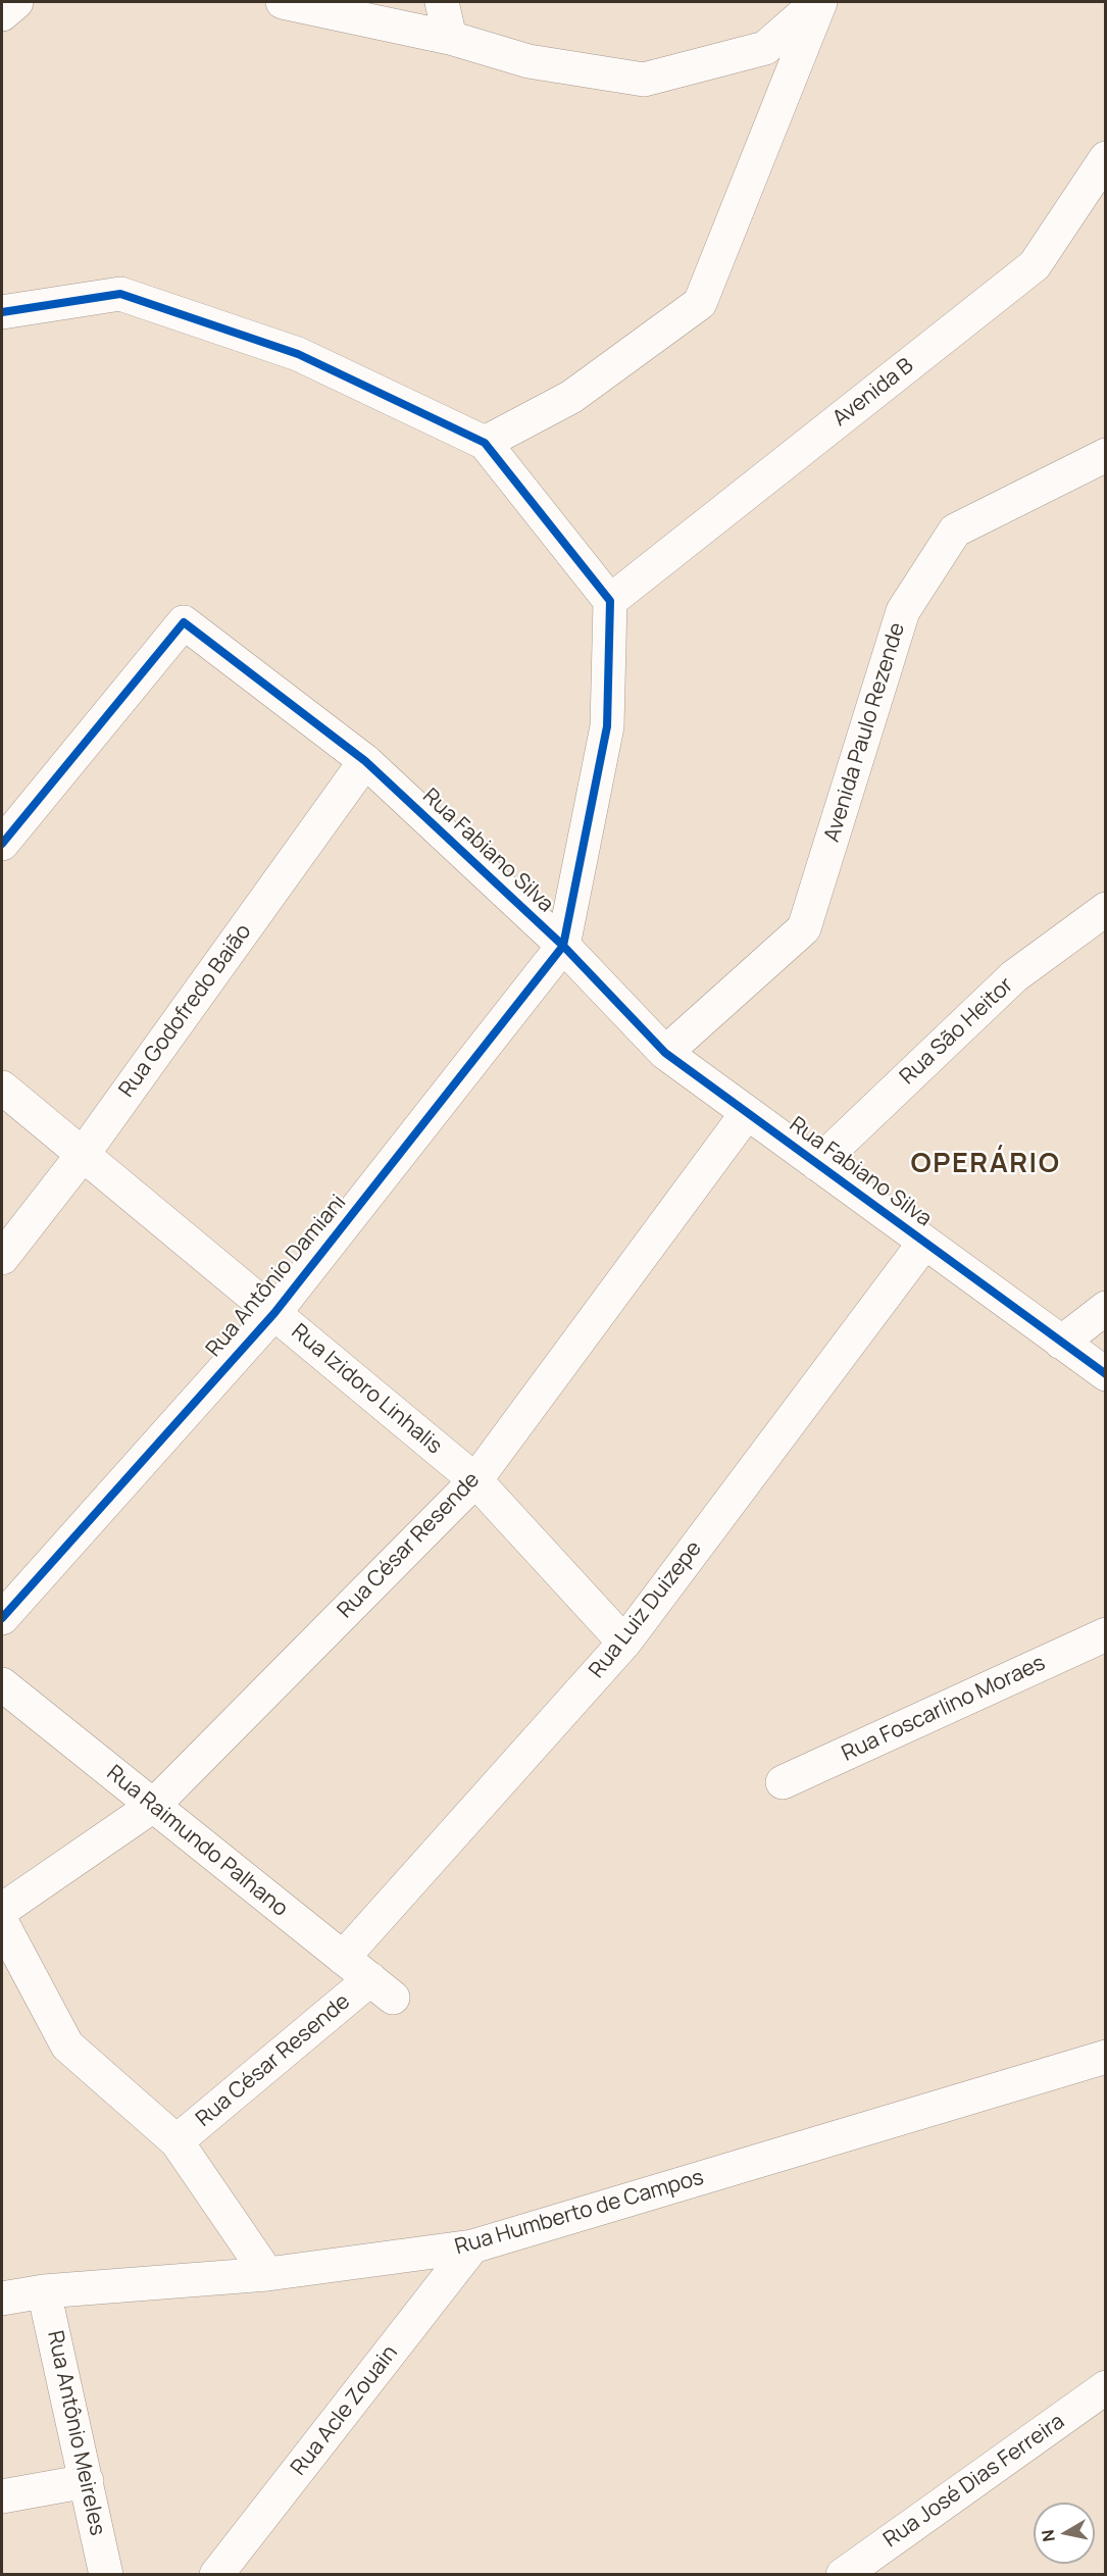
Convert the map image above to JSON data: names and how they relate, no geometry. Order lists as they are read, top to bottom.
{
  "streets": {
    "street": [
      "Avenida B",
      "Avenida Paulo Rezende",
      "Rua Fabiano Silva",
      "Rua Godofredo Baião",
      "Rua São Heitor",
      "Rua Antônio Damiani",
      "Rua Izidoro Linhalis",
      "Rua César Resende",
      "Rua Luiz Duizepe",
      "Rua Foscarlino Moraes",
      "Rua Raimundo Palhano",
      "Rua Humberto de Campos",
      "Rua Acle Zouain",
      "Rua Antônio Meireles",
      "Rua José Dias Ferreira"
    ]
  },
  "crossings": [
    ["Avenida Paulo Rezende", "Rua Fabiano Silva"],
    ["Rua Fabiano Silva", "Rua Godofredo Baião"],
    ["Rua Fabiano Silva", "Rua São Heitor"],
    ["Rua Fabiano Silva", "Rua Antônio Damiani"],
    ["Rua Fabiano Silva", "Rua César Resende"],
    ["Rua Fabiano Silva", "Rua Luiz Duizepe"],
    ["Rua Godofredo Baião", "Rua Izidoro Linhalis"],
    ["Rua Antônio Damiani", "Rua Izidoro Linhalis"],
    ["Rua Izidoro Linhalis", "Rua César Resende"],
    ["Rua Izidoro Linhalis", "Rua Luiz Duizepe"],
    ["Rua César Resende", "Rua Raimundo Palhano"],
    ["Rua Luiz Duizepe", "Rua Raimundo Palhano"],
    ["Rua Humberto de Campos", "Rua Acle Zouain"],
    ["Rua Humberto de Campos", "Rua Antônio Meireles"]
  ],
  "districts": ["OPERÁRIO"],
  "north": "left"
}
